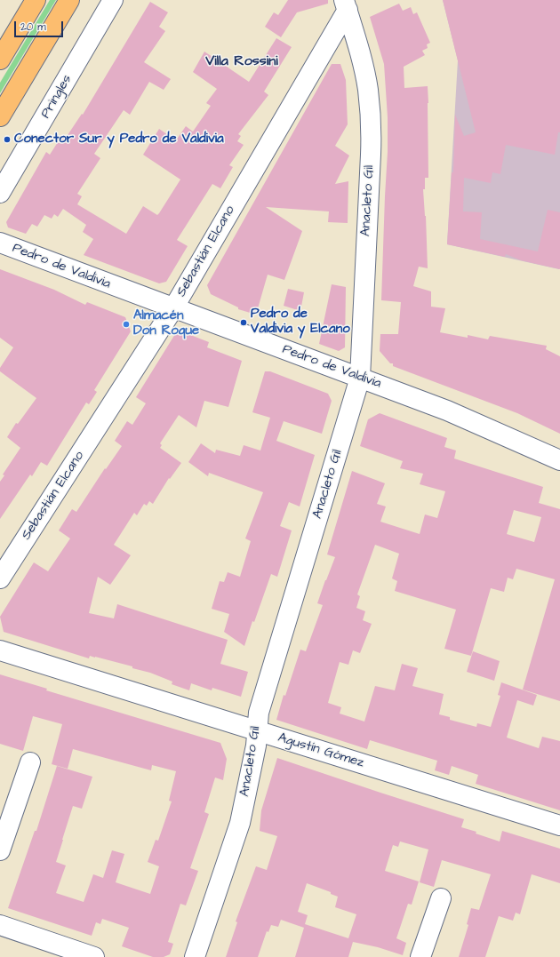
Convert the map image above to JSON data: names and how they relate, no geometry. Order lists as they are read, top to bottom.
{
  "streets": {
    "street": [
      "Pringles",
      "Anacleto Gil",
      "Sebastián Elcano",
      "Pedro de Valdivia",
      "Agustín Gómez"
    ]
  },
  "crossings": [
    ["Anacleto Gil", "Sebastián Elcano"],
    ["Anacleto Gil", "Pedro de Valdivia"],
    ["Anacleto Gil", "Agustín Gómez"],
    ["Sebastián Elcano", "Pedro de Valdivia"]
  ],
  "districts": ["Villa Rossini"],
  "places": ["Conector Sur y Pedro de Valdivia", "Pedro de Valdivia y Elcano", "Almacén Don Roque"],
  "scale_bar": "20 m"
}
